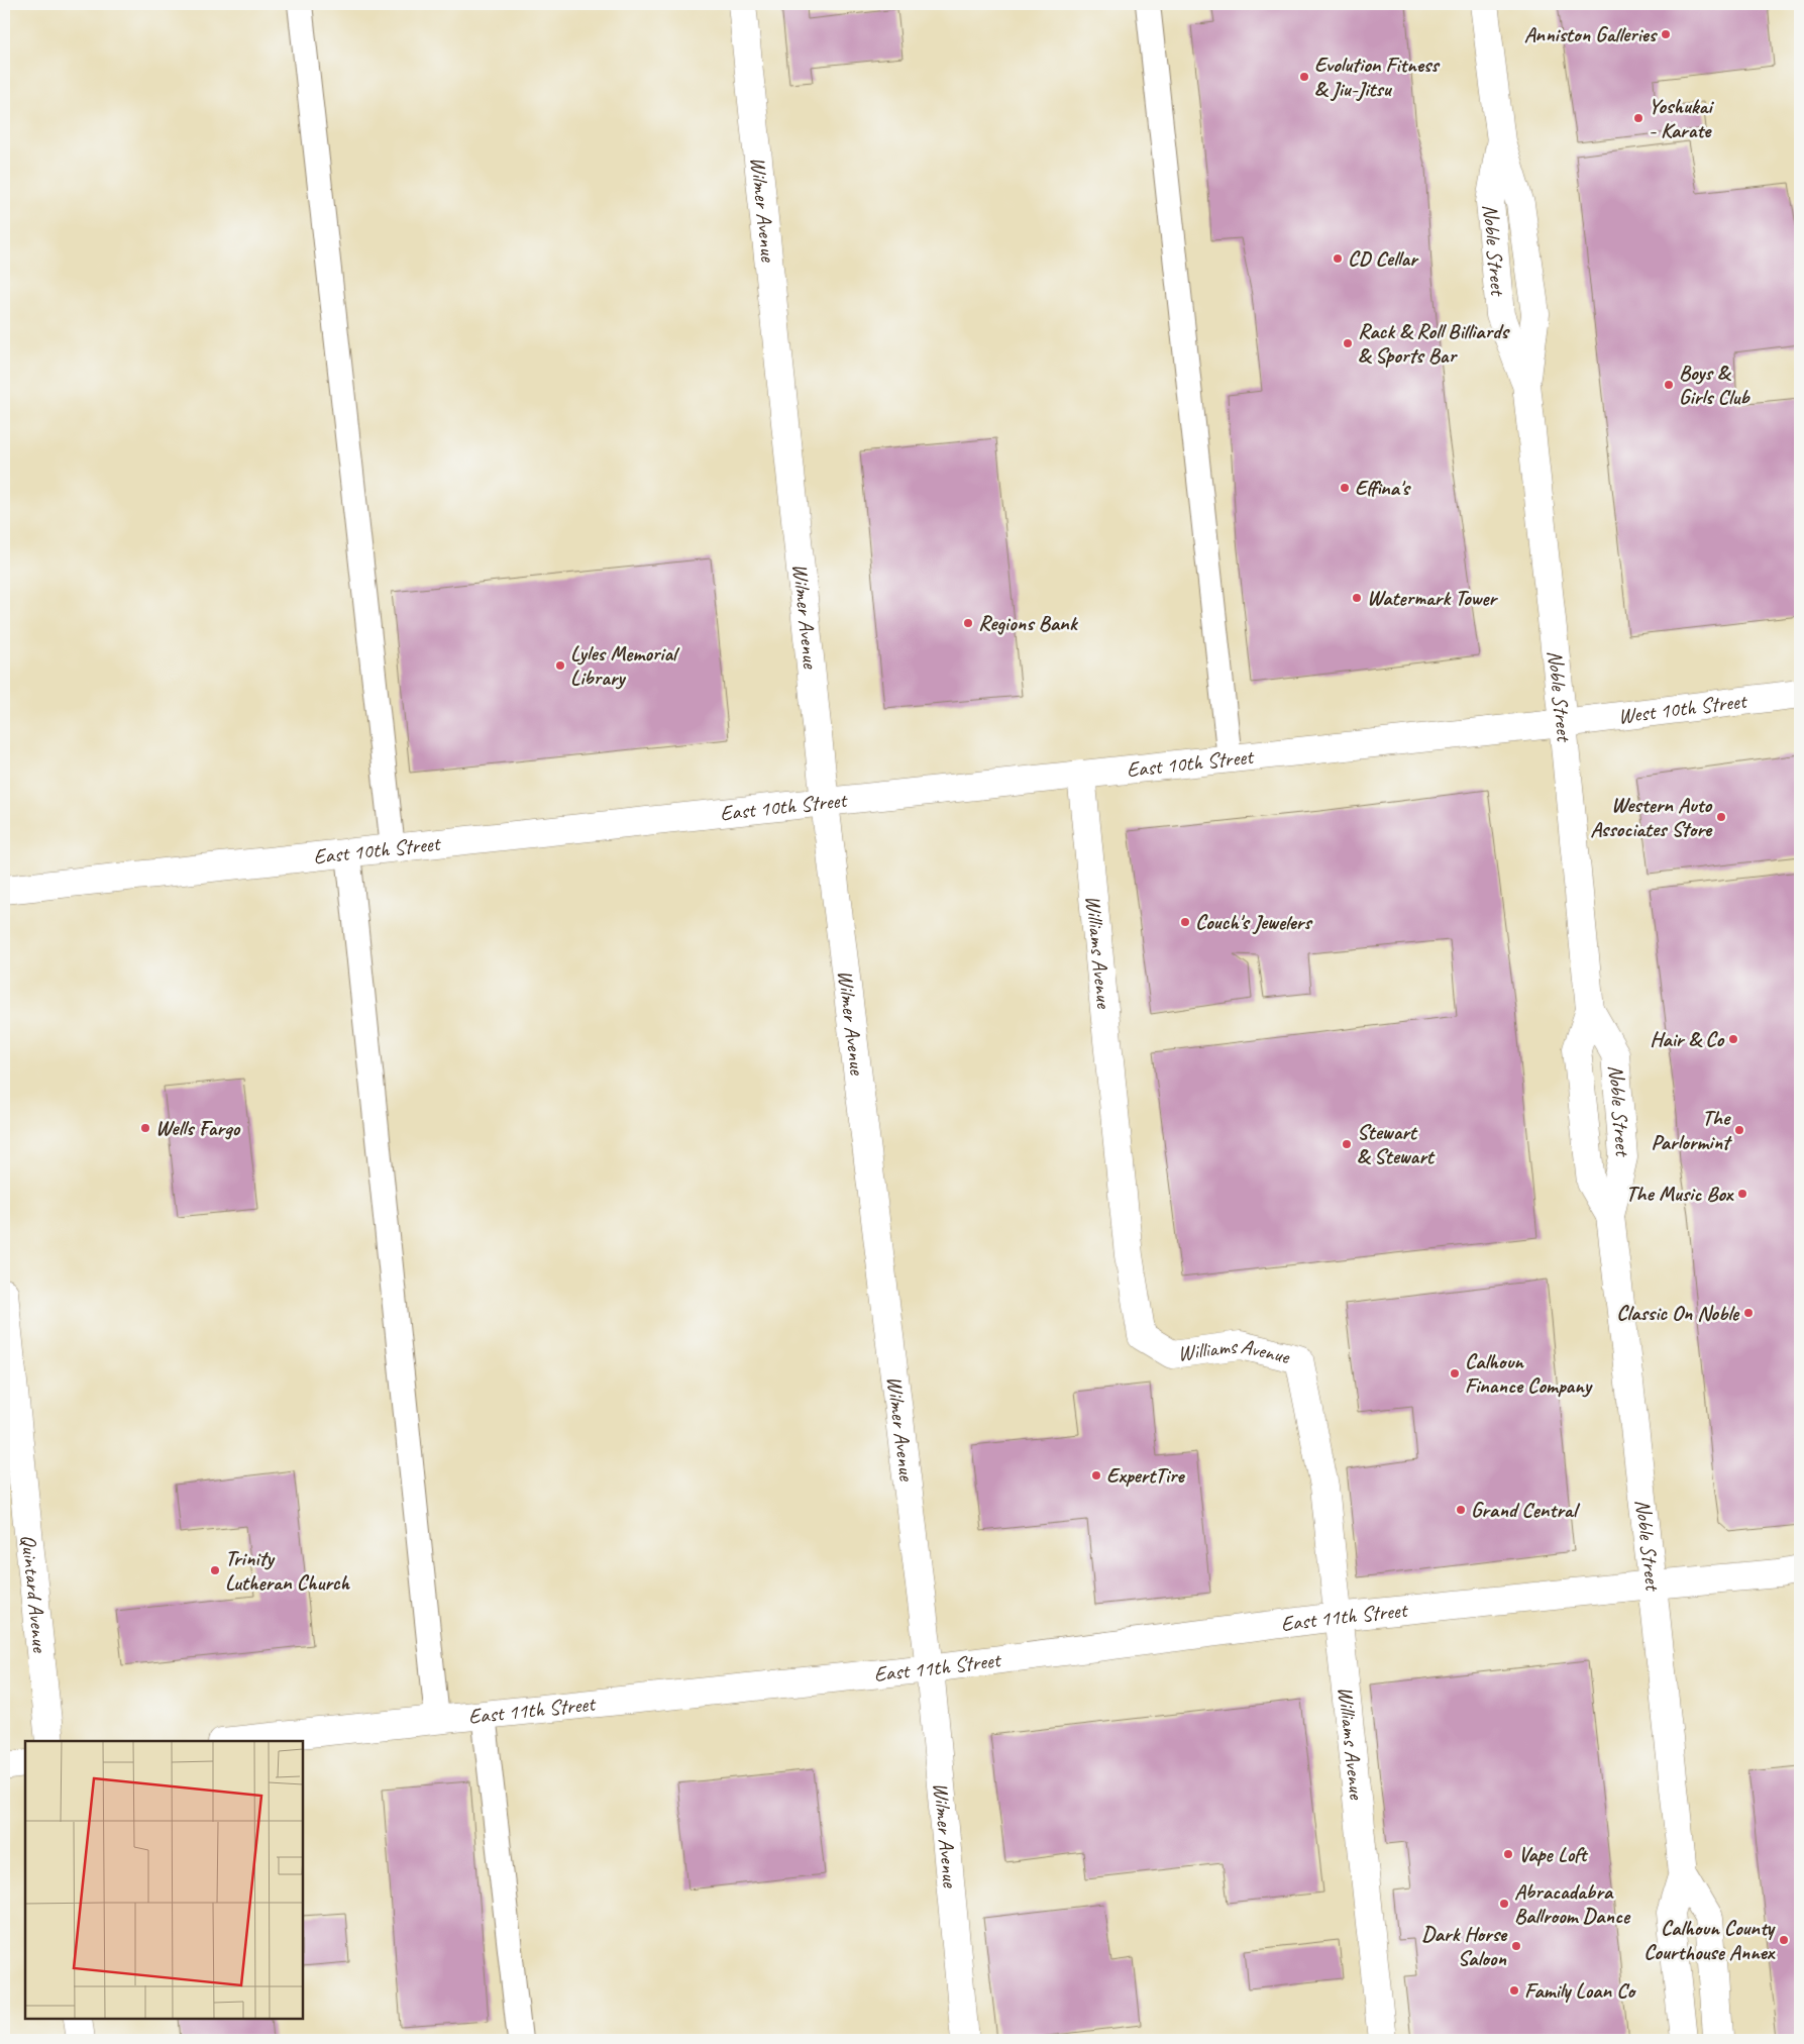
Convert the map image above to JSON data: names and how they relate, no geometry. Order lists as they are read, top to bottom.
{
  "streets": {
    "main road": [
      "Wilmer Avenue",
      "Noble Street",
      "West 10th Street",
      "East 10th Street",
      "Williams Avenue",
      "Quintard Avenue",
      "East 11th Street"
    ]
  },
  "crossings": [
    ["Wilmer Avenue", "East 10th Street"],
    ["Wilmer Avenue", "East 11th Street"],
    ["Noble Street", "West 10th Street"],
    ["Noble Street", "East 10th Street"],
    ["Noble Street", "East 11th Street"],
    ["West 10th Street", "East 10th Street"],
    ["East 10th Street", "Williams Avenue"],
    ["Williams Avenue", "East 11th Street"]
  ],
  "places": [
    "Anniston Galleries",
    "Evolution Fitness & Jiu-Jitsu",
    "Yoshukai - Karate",
    "CD Cellar",
    "Rack & Roll Billiards & Sports Bar",
    "Boys & Girls Club",
    "Effina's",
    "Watermark Tower",
    "Regions Bank",
    "Lyles Memorial Library",
    "Western Auto Associates Store",
    "Couch's Jewelers",
    "Hair & Co",
    "Wells Fargo",
    "The Parlormint",
    "Stewart & Stewart",
    "The Music Box",
    "Classic On Noble",
    "Calhoun Finance Company",
    "ExpertTire",
    "Grand Central",
    "Trinity Lutheran Church",
    "Vape Loft",
    "Abracadabra Ballroom Dance",
    "Calhoun County Courthouse Annex",
    "Dark Horse Saloon",
    "Family Loan Co"
  ]
}
